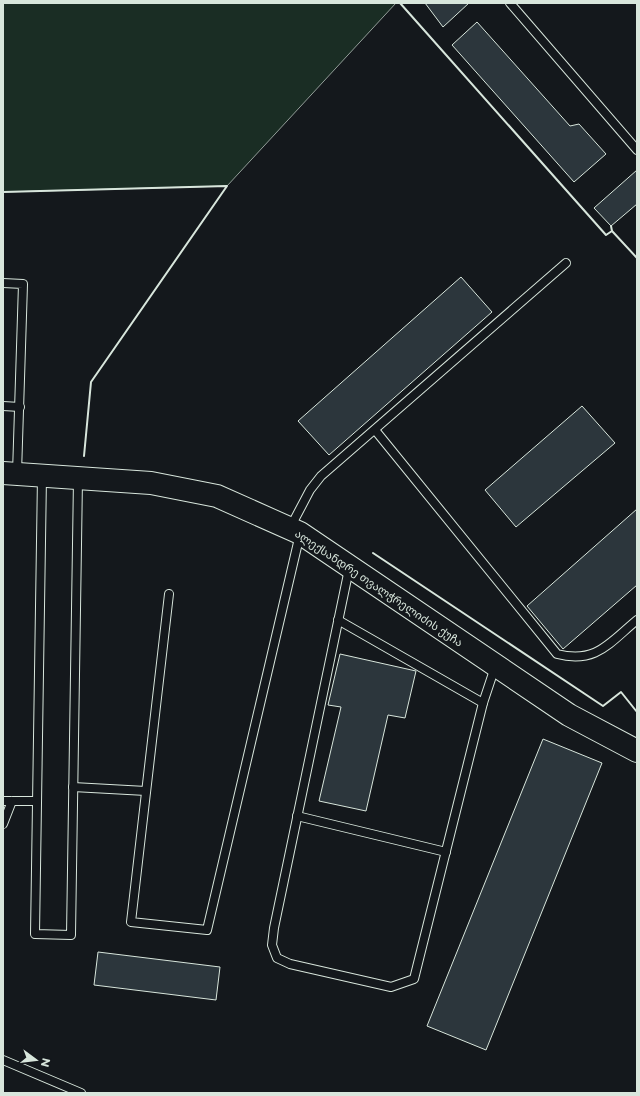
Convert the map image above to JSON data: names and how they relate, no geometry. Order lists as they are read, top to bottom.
{
  "streets": {
    "street": ["ალექსანდრე თვალჭრელიძის ქუჩა"]
  },
  "north": "right"
}
